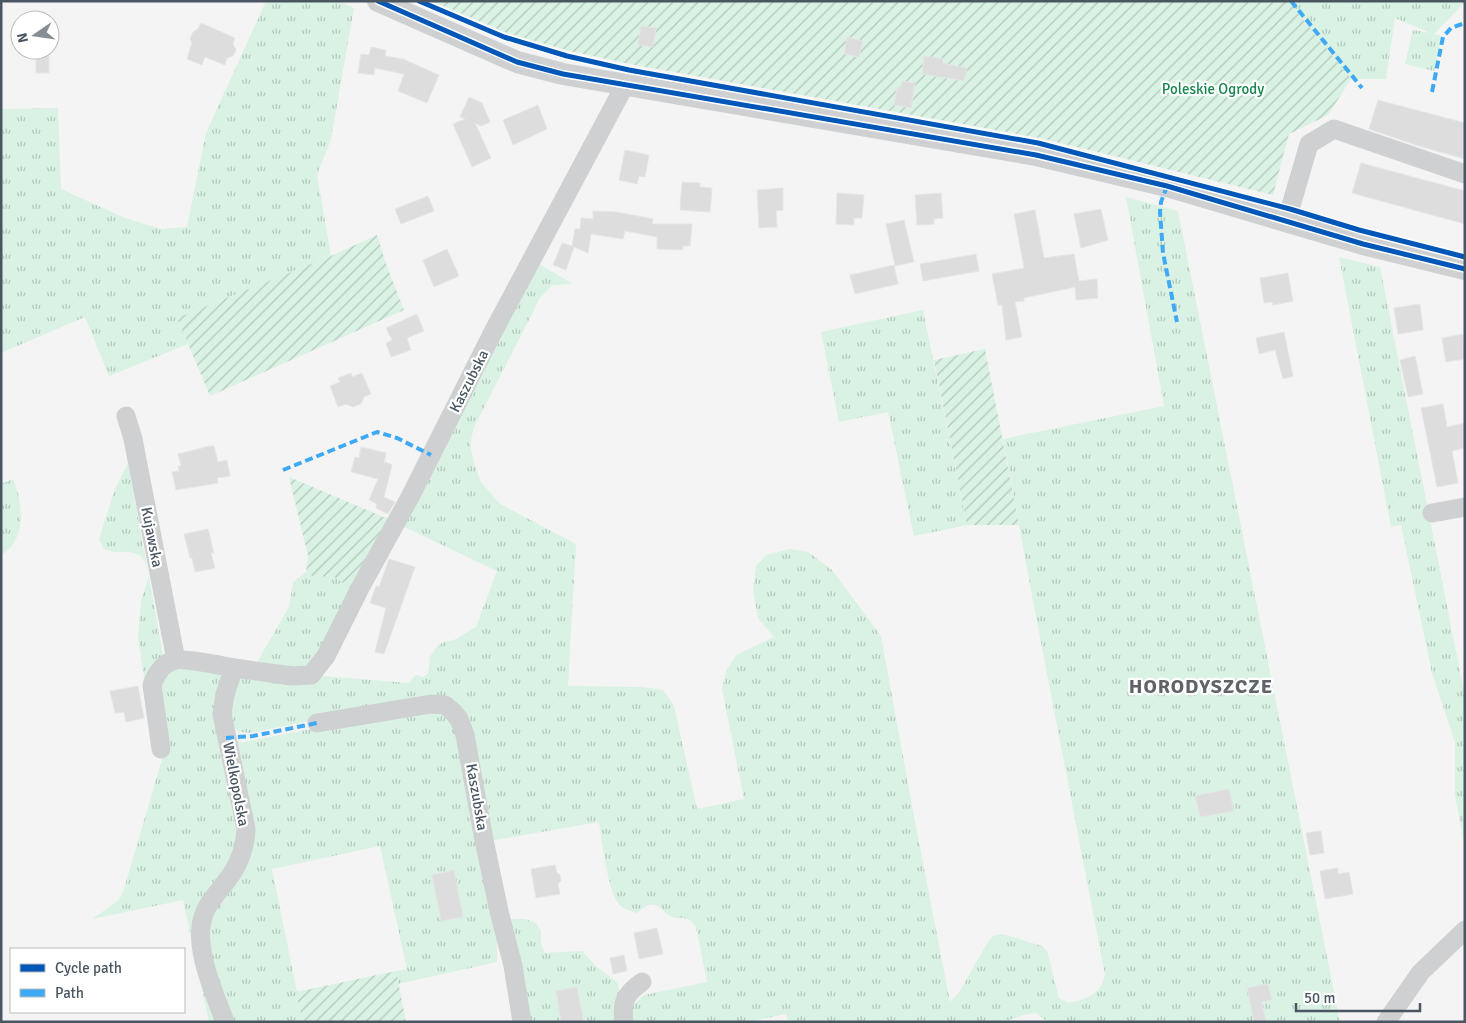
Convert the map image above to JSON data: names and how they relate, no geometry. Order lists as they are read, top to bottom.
{
  "streets": {
    "street": ["Kaszubska", "Kujawska", "Wielkopolska"]
  },
  "crossings": [
    ["Kaszubska", "Wielkopolska"]
  ],
  "districts": ["HORODYSZCZE"],
  "parks": ["Poleskie Ogrody"],
  "legend": ["Cycle path", "Path"],
  "scale_bar": "50 m",
  "north": "left"
}
